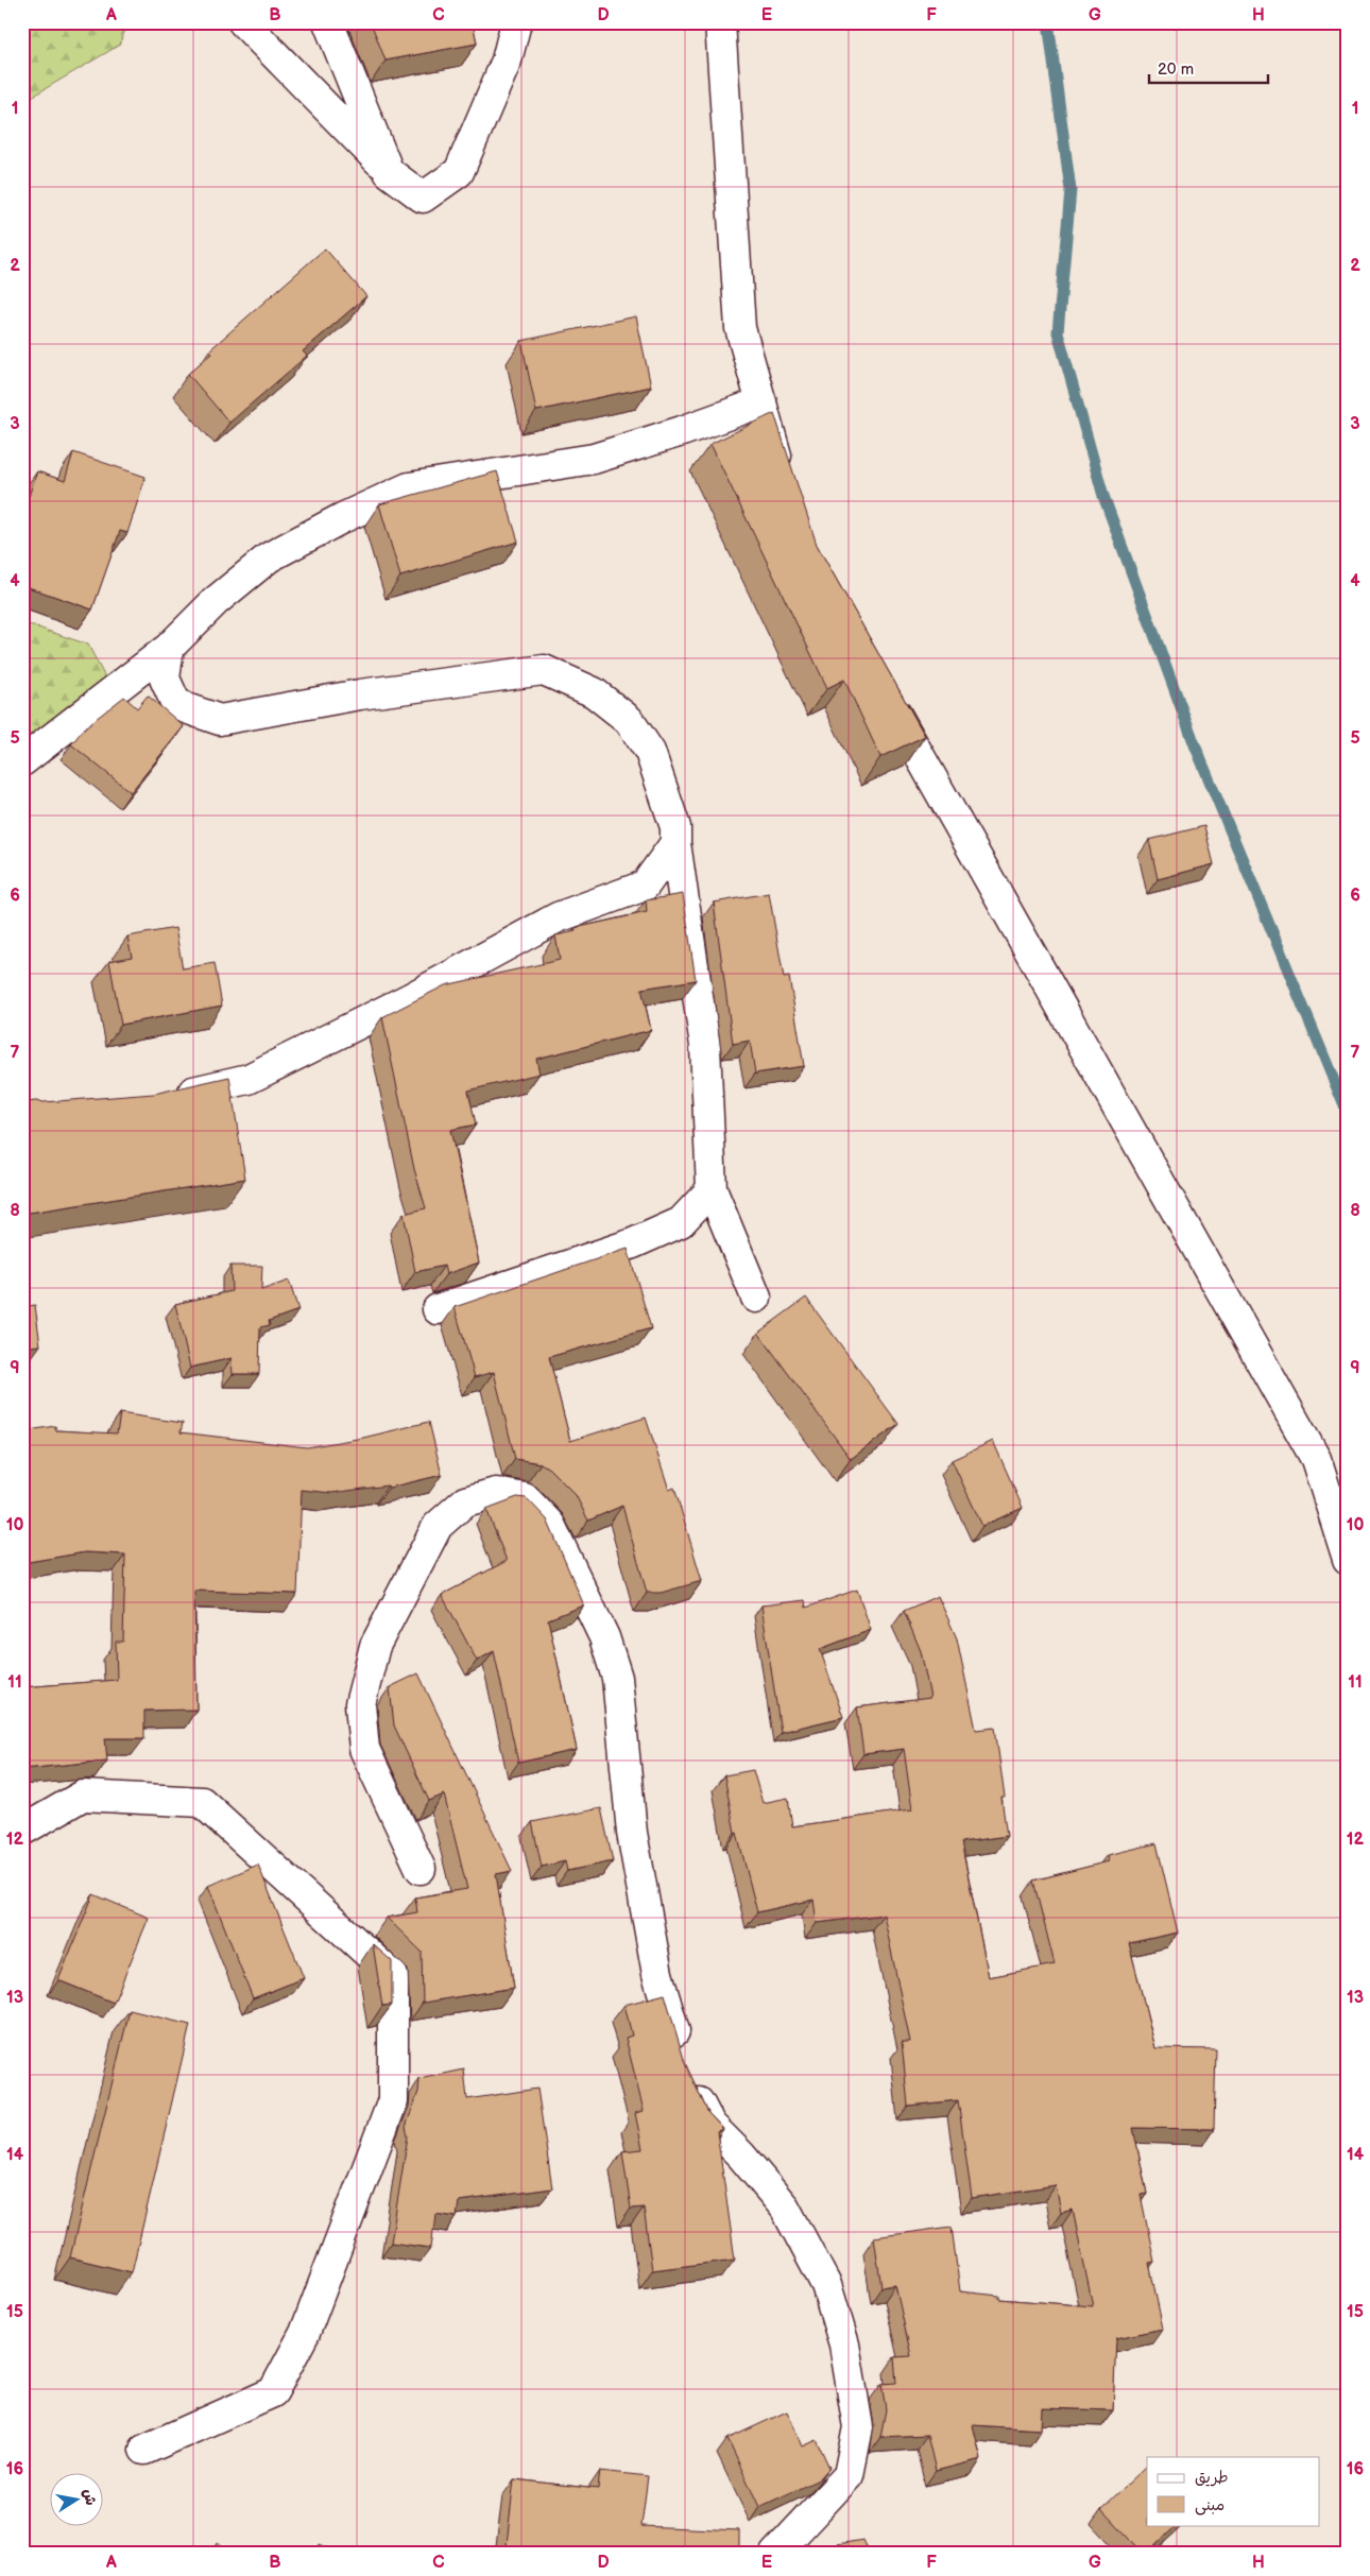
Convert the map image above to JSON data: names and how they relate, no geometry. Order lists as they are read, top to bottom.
{
  "legend": ["طريق", "مبنى"],
  "scale_bar": "20 m",
  "north": "right",
  "grid": {
    "columns": [
      "A",
      "B",
      "C",
      "D",
      "E",
      "F",
      "G",
      "H"
    ],
    "rows": [
      "1",
      "2",
      "3",
      "4",
      "5",
      "6",
      "7",
      "8",
      "9",
      "10",
      "11",
      "12",
      "13",
      "14",
      "15",
      "16"
    ]
  }
}
